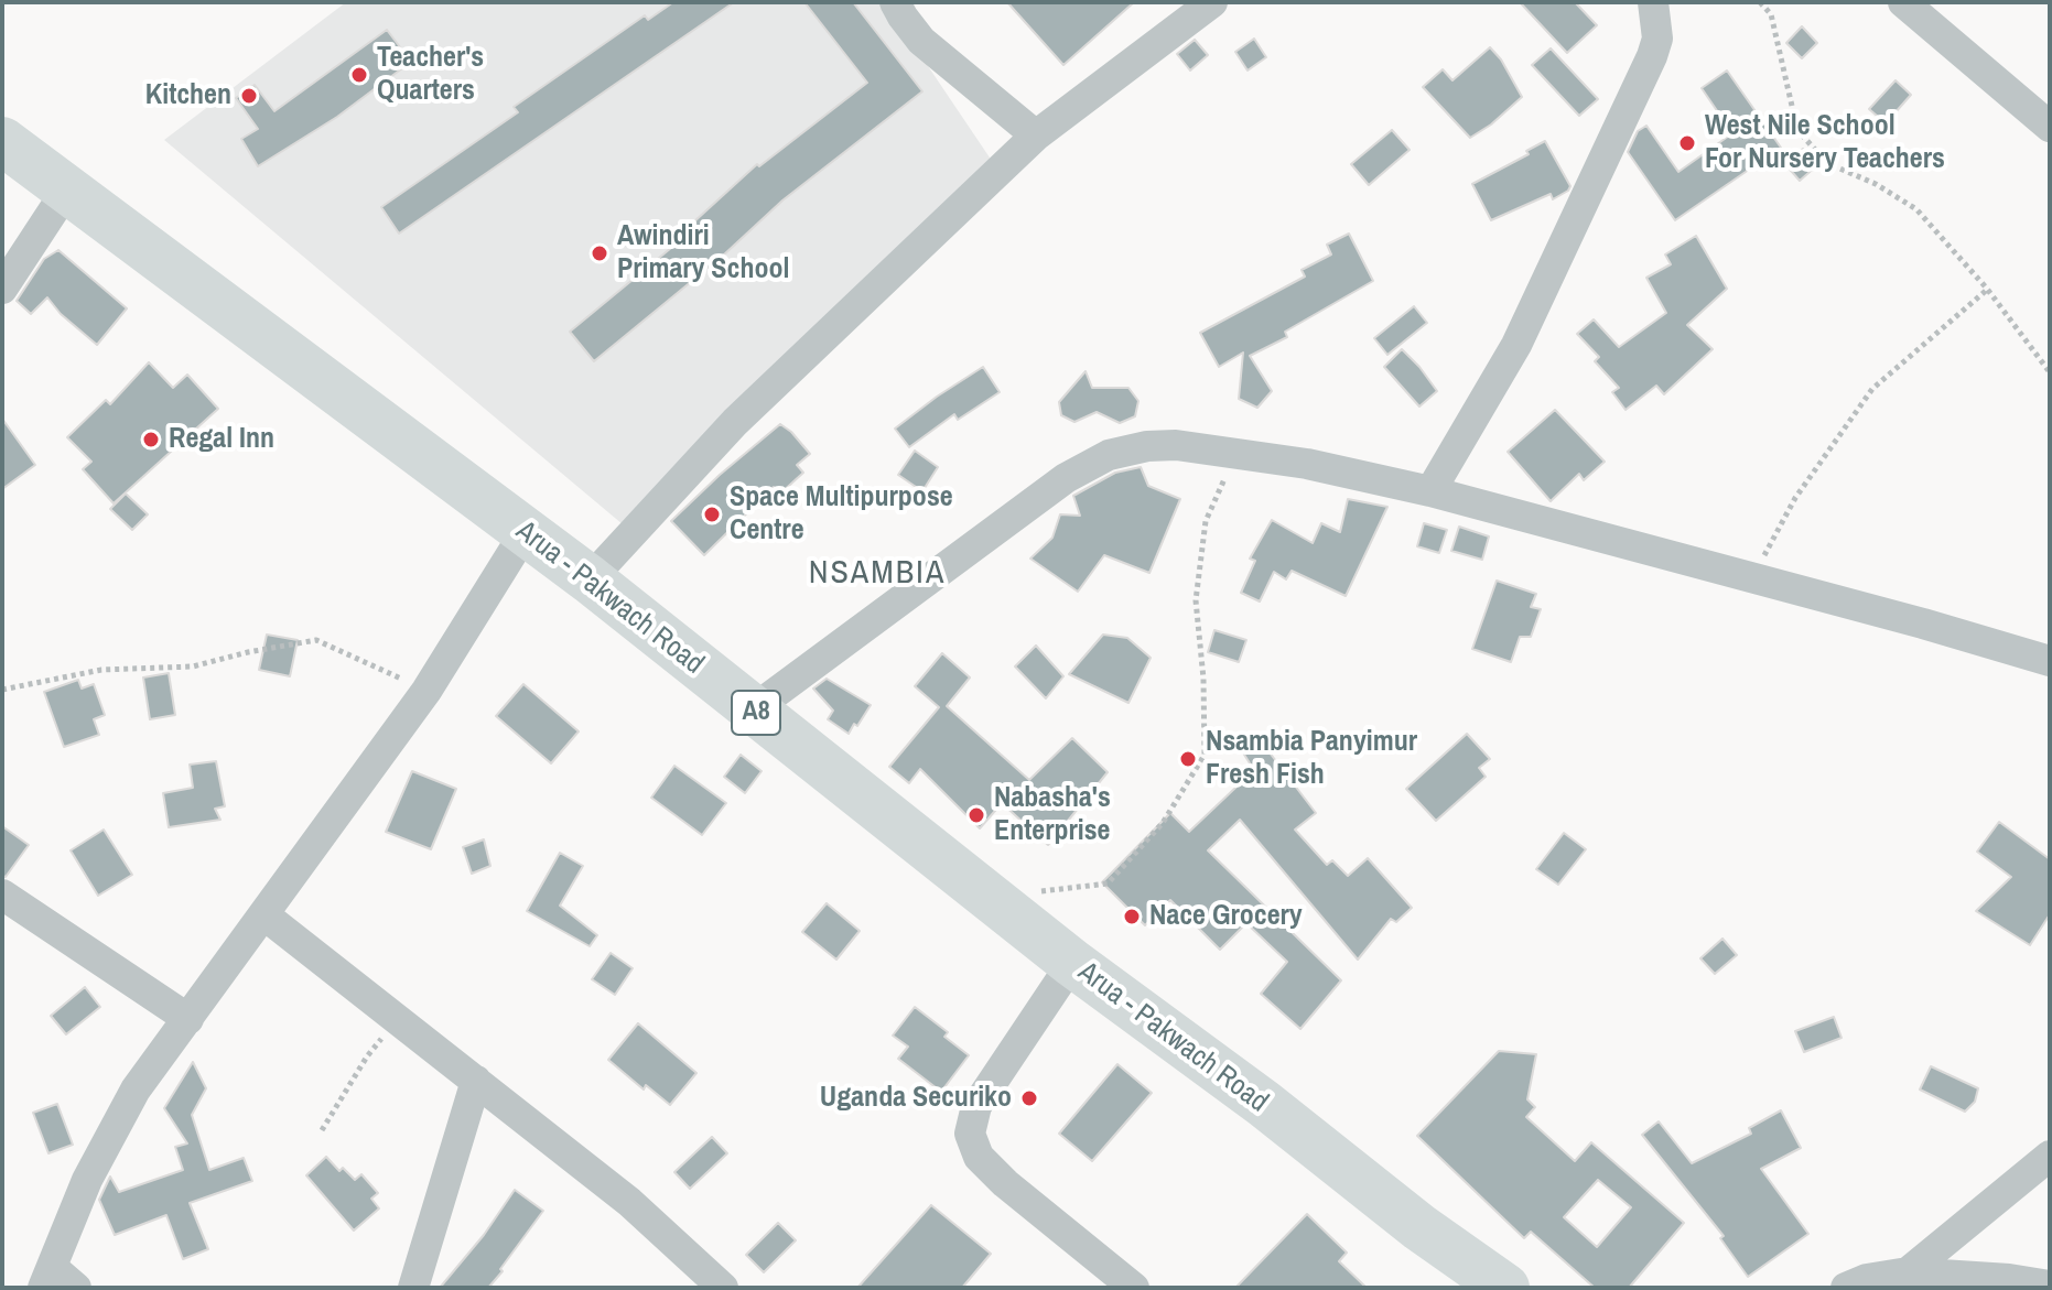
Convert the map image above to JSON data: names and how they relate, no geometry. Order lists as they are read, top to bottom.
{
  "streets": {
    "main road": ["Arua - Pakwach Road", "A8"]
  },
  "districts": ["NSAMBIA"],
  "places": [
    "Teacher's Quarters",
    "Kitchen",
    "West Nile School For Nursery Teachers",
    "Awindiri Primary School",
    "Regal Inn",
    "Space Multipurpose Centre",
    "Nsambia Panyimur Fresh Fish",
    "Nabasha's Enterprise",
    "Nace Grocery",
    "Uganda Securiko"
  ]
}
